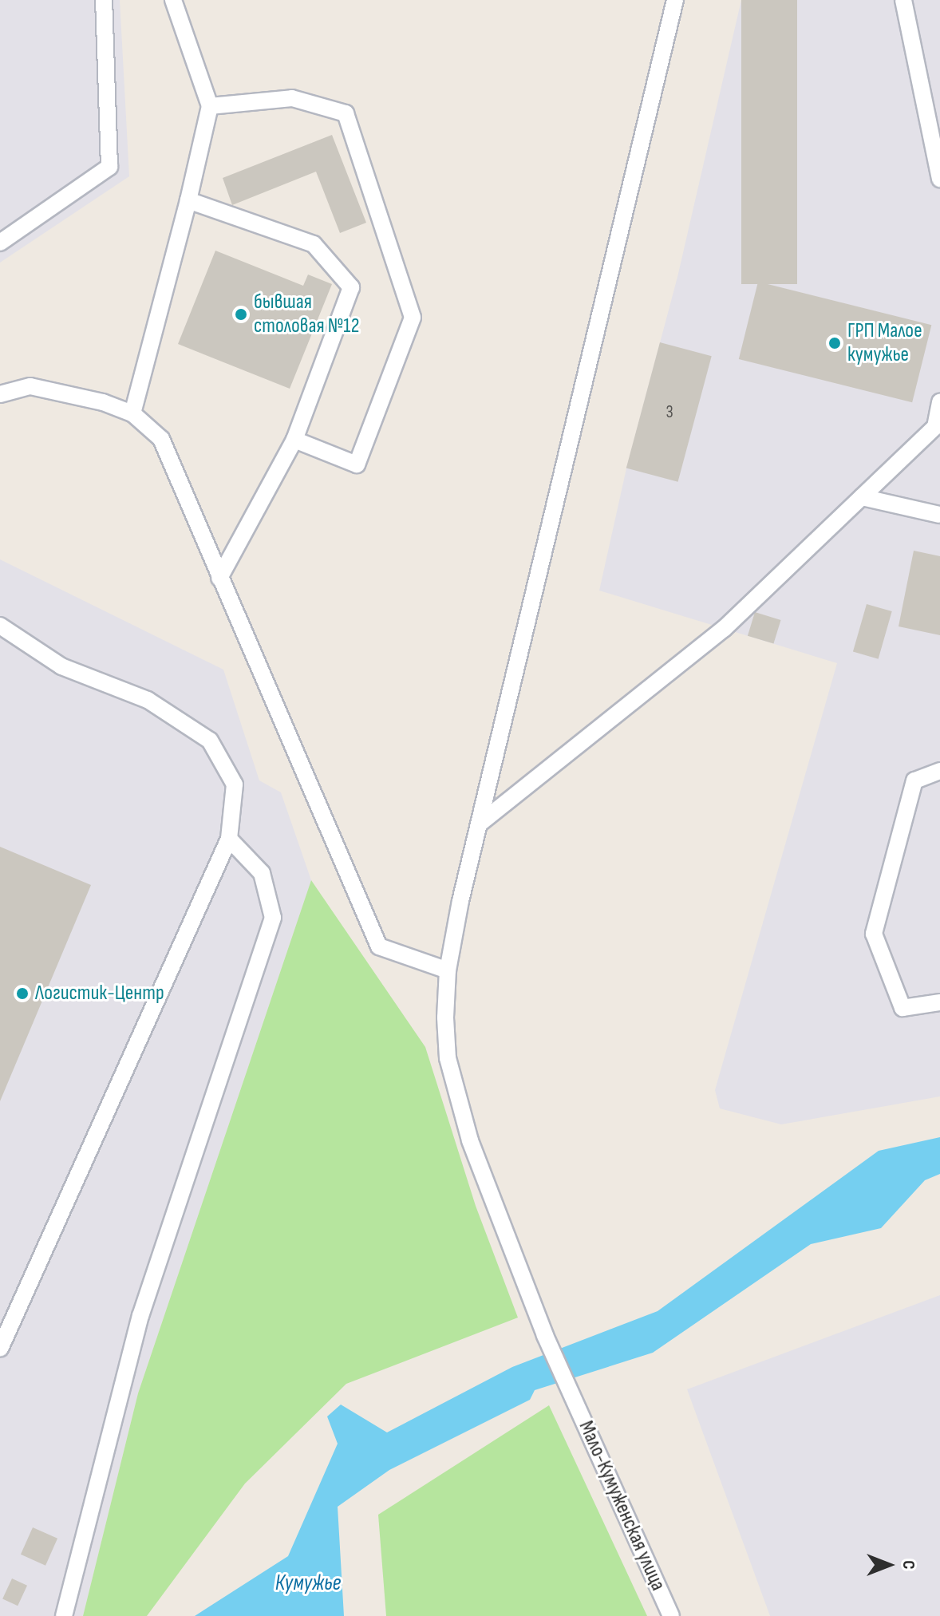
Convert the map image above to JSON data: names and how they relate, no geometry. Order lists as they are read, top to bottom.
{
  "streets": {
    "lane": ["Мало-Кумуженская улица"]
  },
  "water": ["Кумужье"],
  "places": ["бывшая столовая №12", "ГРП Малое кумужье", "Логистик-Центр"],
  "house_numbers": ["3"],
  "north": "right"
}
